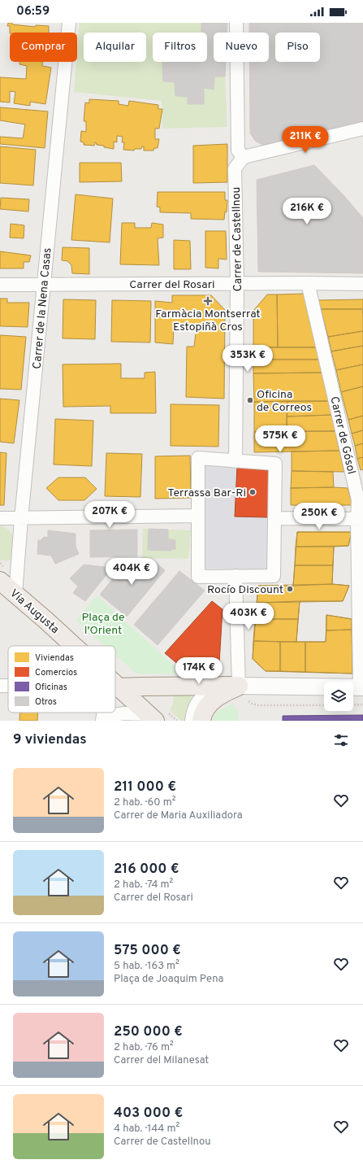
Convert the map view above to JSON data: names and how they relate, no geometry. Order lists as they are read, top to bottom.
{
  "streets": {
    "main road": ["Via Augusta"],
    "street": [
      "Carrer de Castellnou",
      "Carrer del Rosari",
      "Carrer de la Nena Casas",
      "Carrer de Gósol"
    ]
  },
  "crossings": [
    ["Carrer de Castellnou", "Carrer del Rosari"],
    ["Carrer del Rosari", "Carrer de la Nena Casas"],
    ["Carrer del Rosari", "Carrer de Gósol"],
    ["Carrer de la Nena Casas", "Via Augusta"]
  ],
  "parks": ["Plaça de l'Orient"],
  "places": {
    "health": ["Farmàcia Montserrat Estopiñà Cros"],
    "other": ["Oficina de Correos", "Terrassa Bar-Ri", "Rocío Discount"]
  },
  "legend": [
    "Viviendas",
    "Comercios",
    "Oficinas",
    "Otros"
  ],
  "page": {
    "status": "06:59",
    "chip": [
      "Comprar",
      "Alquilar",
      "Filtros",
      "Nuevo",
      "Piso"
    ],
    "price": [
      "211K €",
      "216K €",
      "353K €",
      "575K €",
      "207K €",
      "250K €",
      "404K €",
      "403K €",
      "174K €"
    ],
    "heading": "9 viviendas",
    "list": [
      {
        "name": "211 000 €",
        "note": "2 hab. · 60 m² · Carrer de Maria Auxiliadora"
      },
      {
        "name": "216 000 €",
        "note": "2 hab. · 74 m² · Carrer del Rosari"
      },
      {
        "name": "575 000 €",
        "note": "5 hab. · 163 m² · Plaça de Joaquim Pena"
      },
      {
        "name": "250 000 €",
        "note": "2 hab. · 76 m² · Carrer del Milanesat"
      },
      {
        "name": "403 000 €",
        "note": "4 hab. · 144 m² · Carrer de Castellnou"
      }
    ]
  }
}
